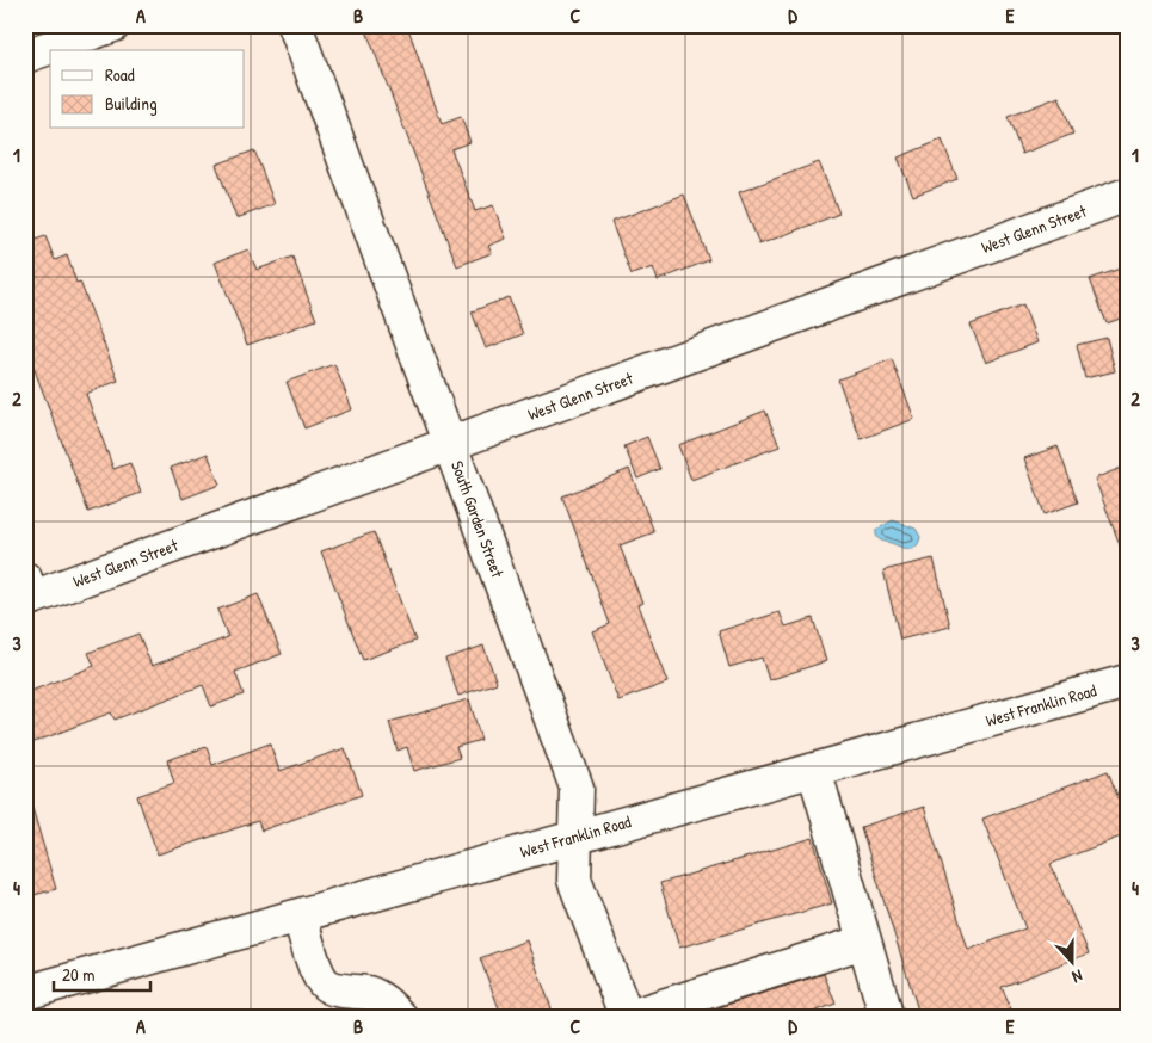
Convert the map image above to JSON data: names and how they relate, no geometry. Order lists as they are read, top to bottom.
{
  "streets": {
    "street": ["West Glenn Street", "South Garden Street", "West Franklin Road"]
  },
  "crossings": [
    ["West Glenn Street", "South Garden Street"],
    ["South Garden Street", "West Franklin Road"]
  ],
  "legend": ["Road", "Building"],
  "scale_bar": "20 m",
  "north": "bottom",
  "grid": {
    "columns": [
      "A",
      "B",
      "C",
      "D",
      "E"
    ],
    "rows": [
      "1",
      "2",
      "3",
      "4"
    ]
  }
}
